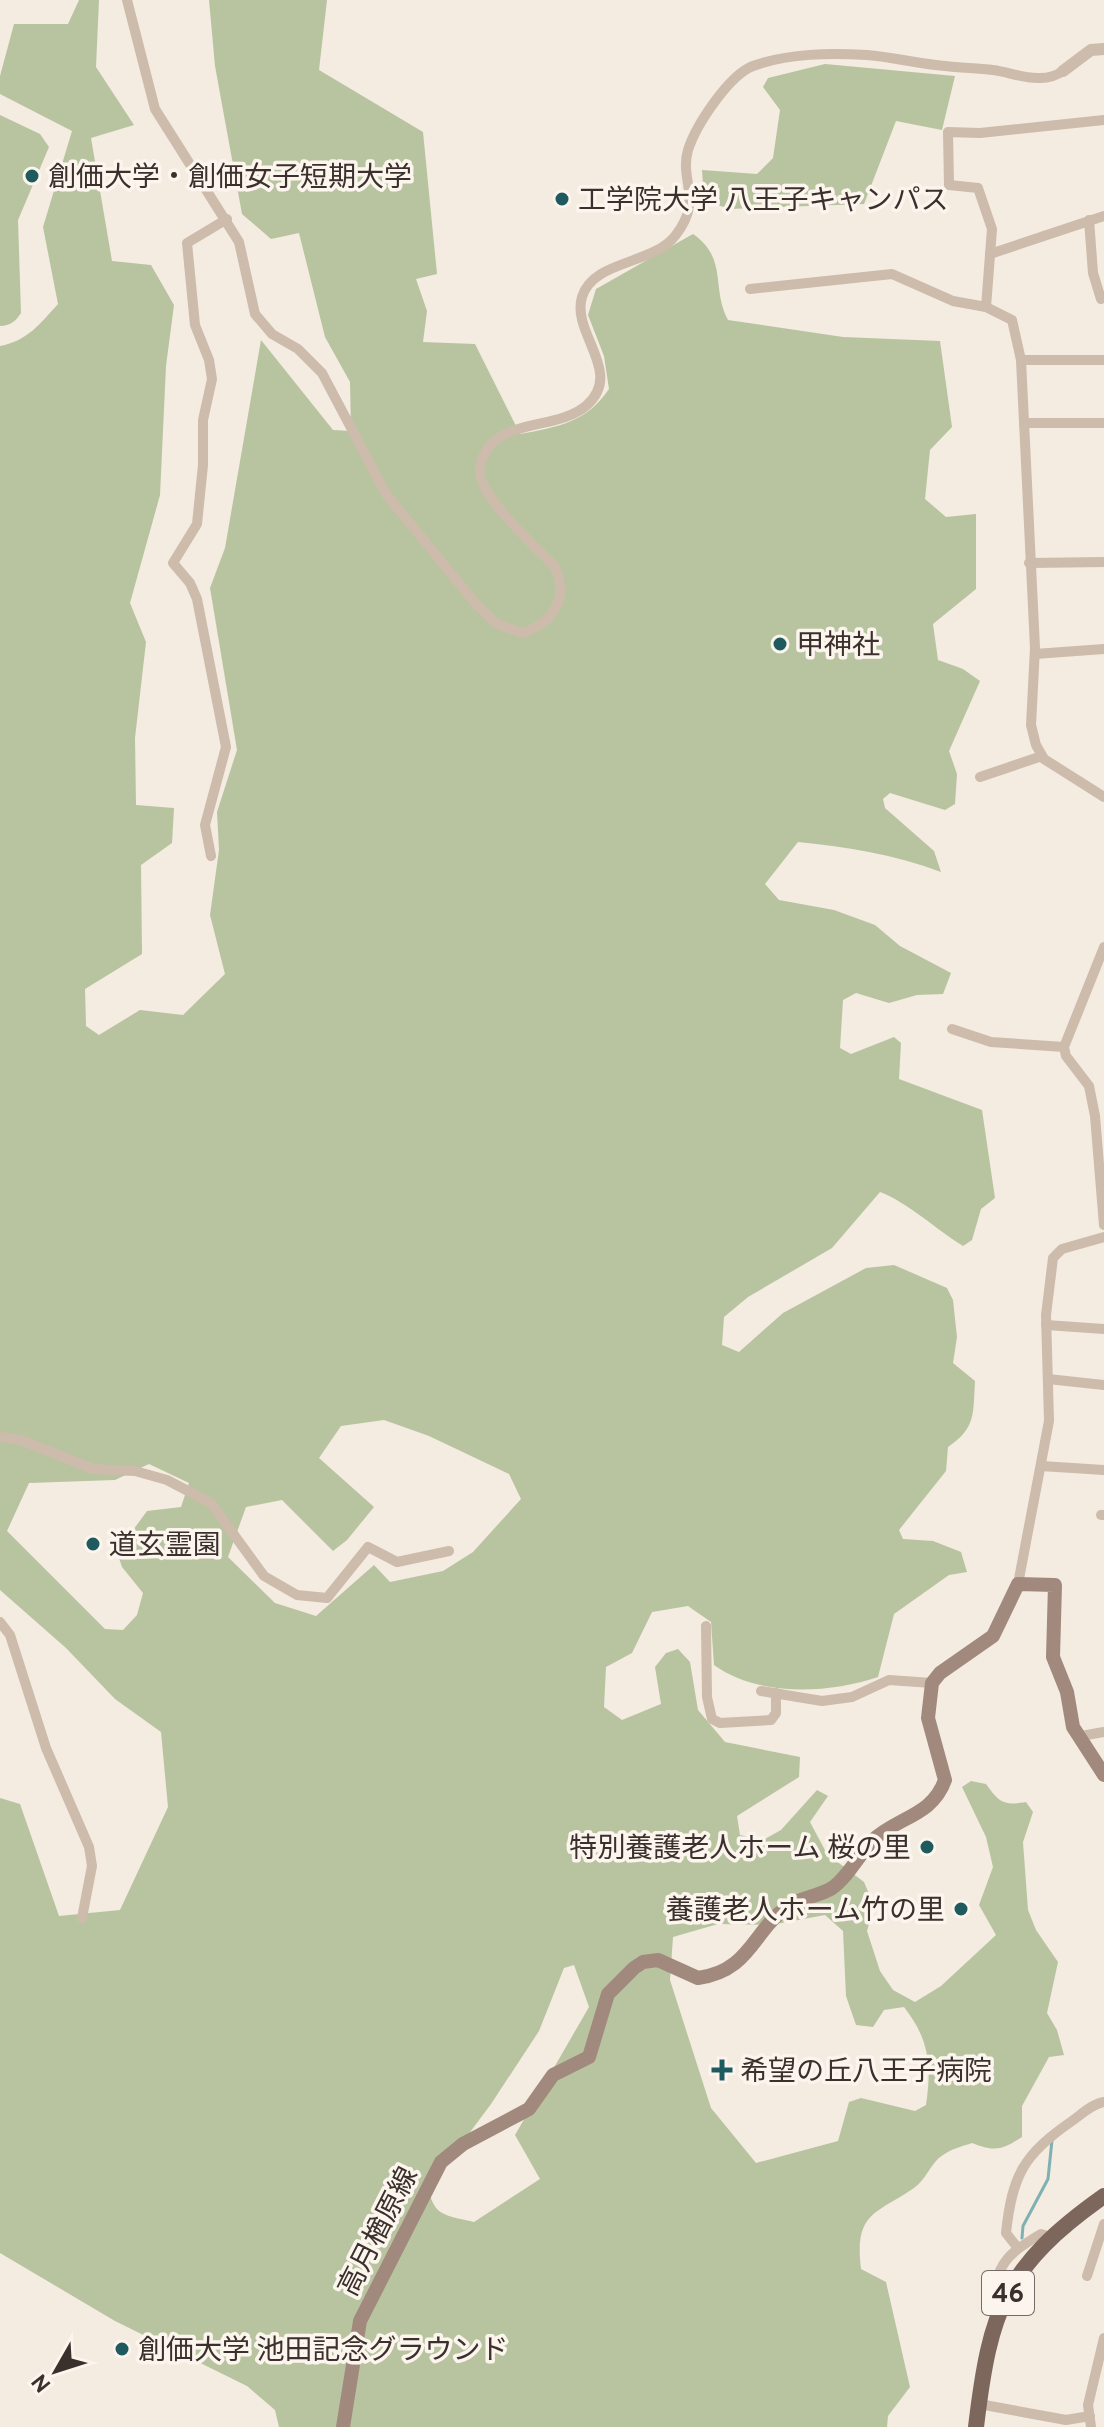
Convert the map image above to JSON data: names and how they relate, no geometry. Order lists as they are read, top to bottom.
{
  "streets": {
    "main road": ["高月楢原線", "46"]
  },
  "places": {
    "other": [
      "創価大学・創価女子短期大学",
      "工学院大学 八王子キャンパス",
      "甲神社",
      "道玄霊園",
      "特別養護老人ホーム 桜の里",
      "養護老人ホーム竹の里",
      "創価大学 池田記念グラウンド"
    ],
    "health": ["希望の丘八王子病院"]
  },
  "north": "bottom left"
}
